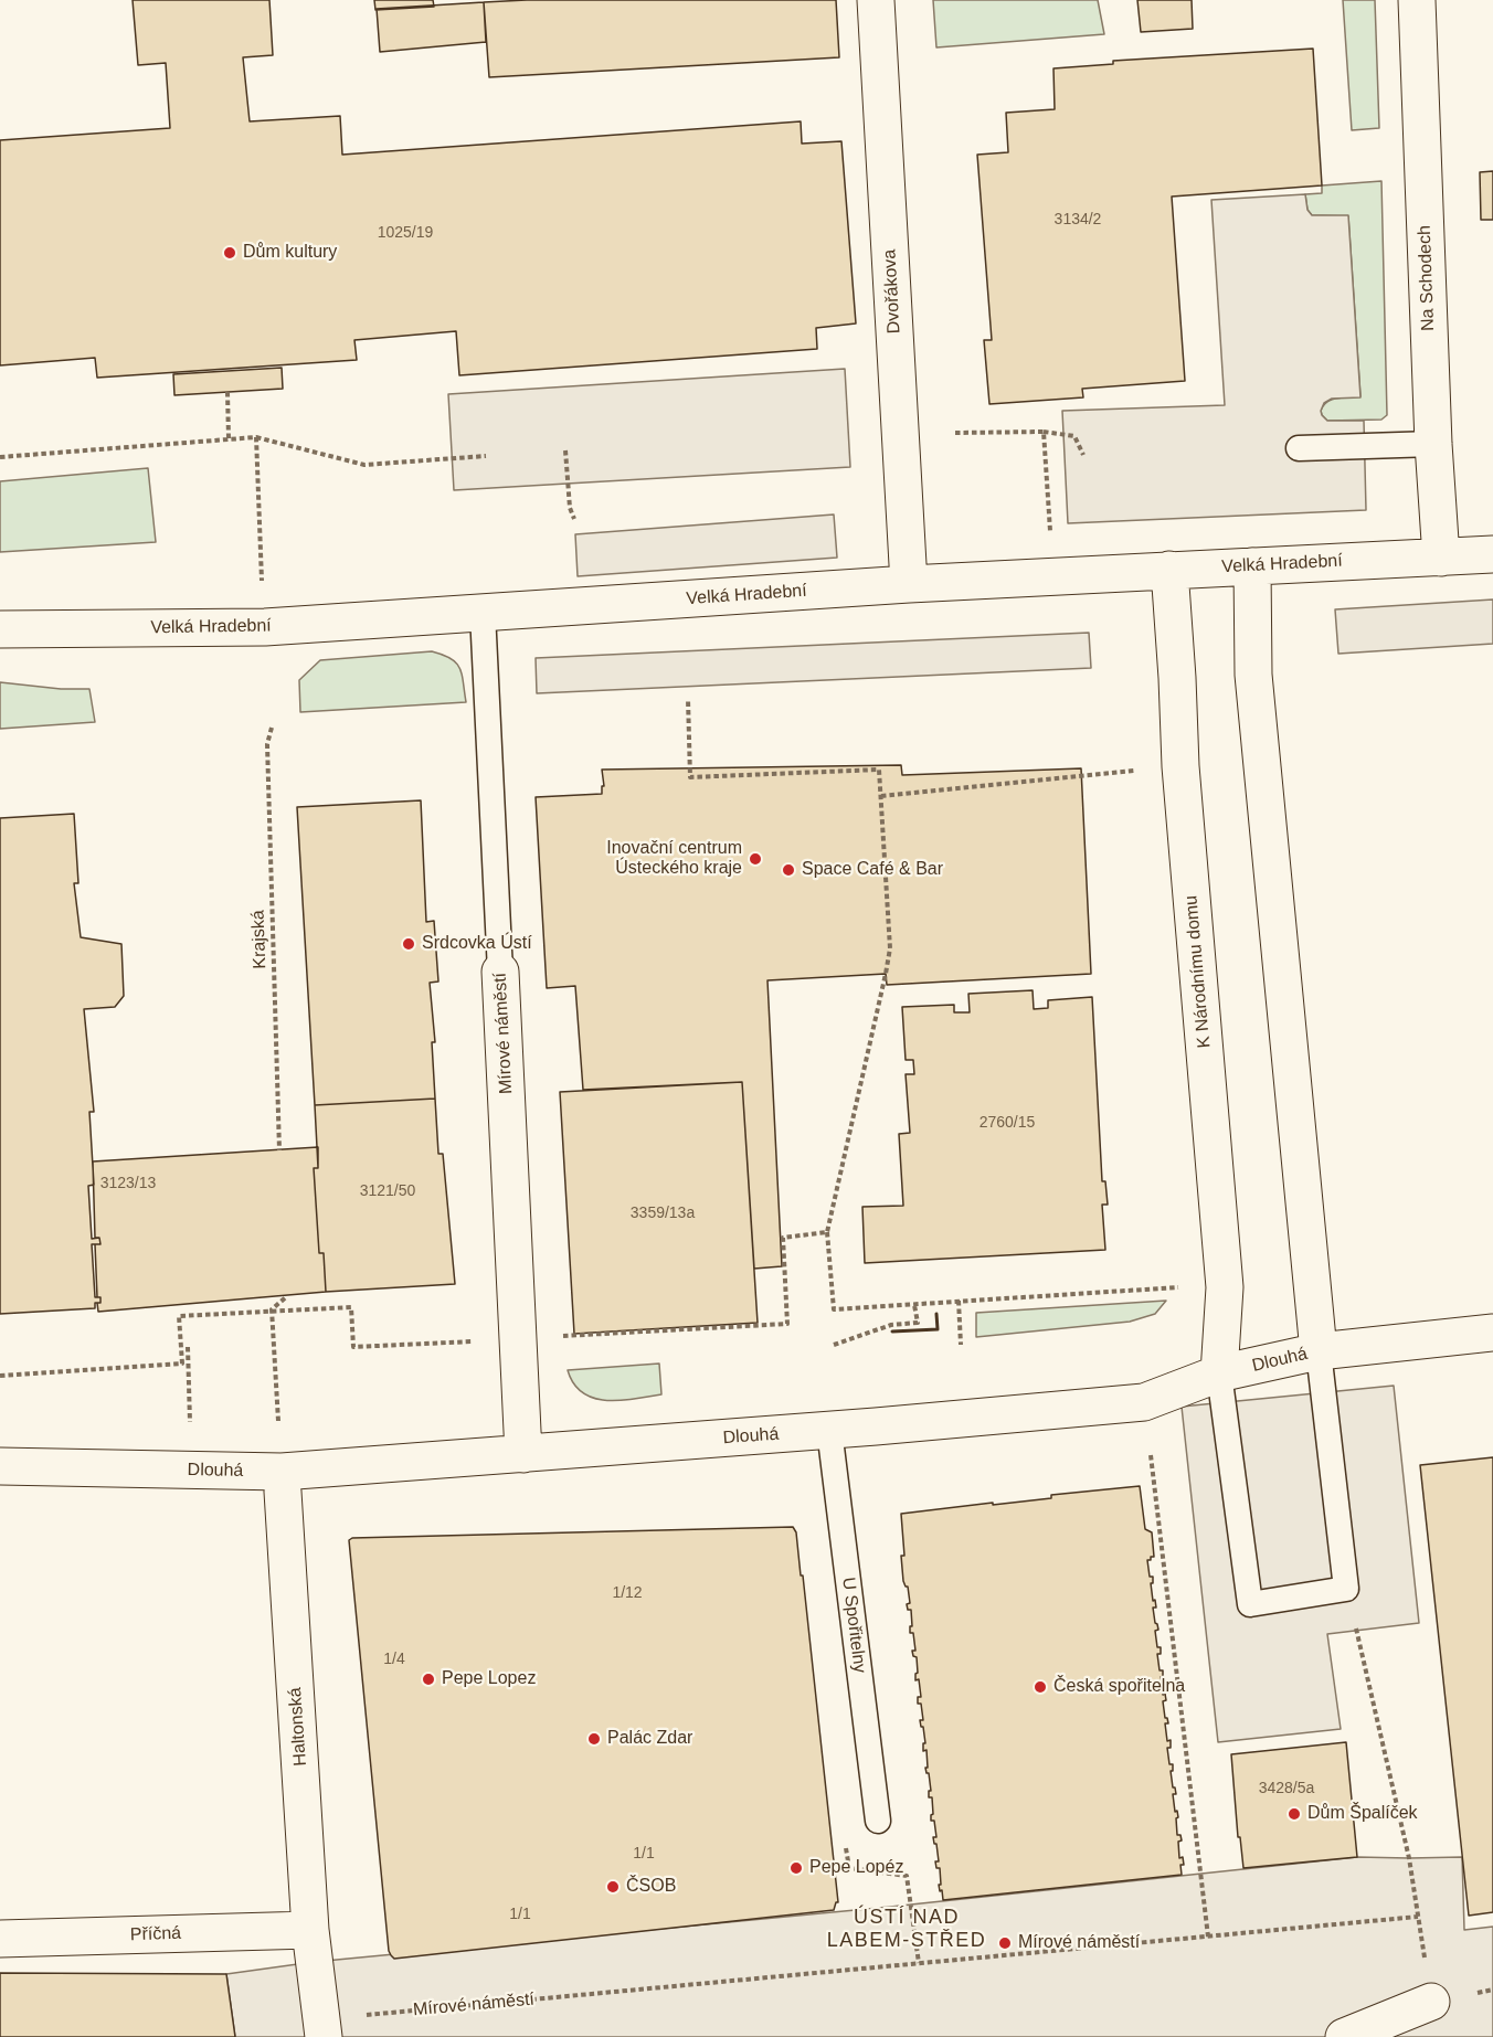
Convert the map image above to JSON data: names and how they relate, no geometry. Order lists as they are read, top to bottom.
{
  "streets": {
    "street": [
      "Na Schodech",
      "Dvořákova",
      "Velká Hradební",
      "K Národnímu domu",
      "Mírové náměstí",
      "Dlouhá",
      "Haltonská",
      "Příčná"
    ],
    "lane": ["U Spořitelny"],
    "path": ["Krajská"]
  },
  "crossings": [
    ["Na Schodech", "Velká Hradební"],
    ["Dvořákova", "Velká Hradební"],
    ["Velká Hradební", "K Národnímu domu"],
    ["Velká Hradební", "Mírové náměstí"],
    ["K Národnímu domu", "Dlouhá"],
    ["Mírové náměstí", "Dlouhá"],
    ["Dlouhá", "U Spořitelny"],
    ["Haltonská", "Příčná"]
  ],
  "districts": ["ÚSTÍ NAD LABEM-STŘED"],
  "places": [
    "Dům kultury",
    "Inovační centrum Ústeckého kraje",
    "Space Café & Bar",
    "Srdcovka Ústí",
    "Pepe Lopez",
    "Česká spořitelna",
    "Palác Zdar",
    "Dům Špalíček",
    "Pepe Lopéz",
    "ČSOB",
    "Mírové náměstí"
  ],
  "house_numbers": [
    "3134/2",
    "1025/19",
    "2760/15",
    "3123/13",
    "3121/50",
    "3359/13a",
    "1/12",
    "1/4",
    "3428/5a",
    "1/1",
    "1/1"
  ]
}
